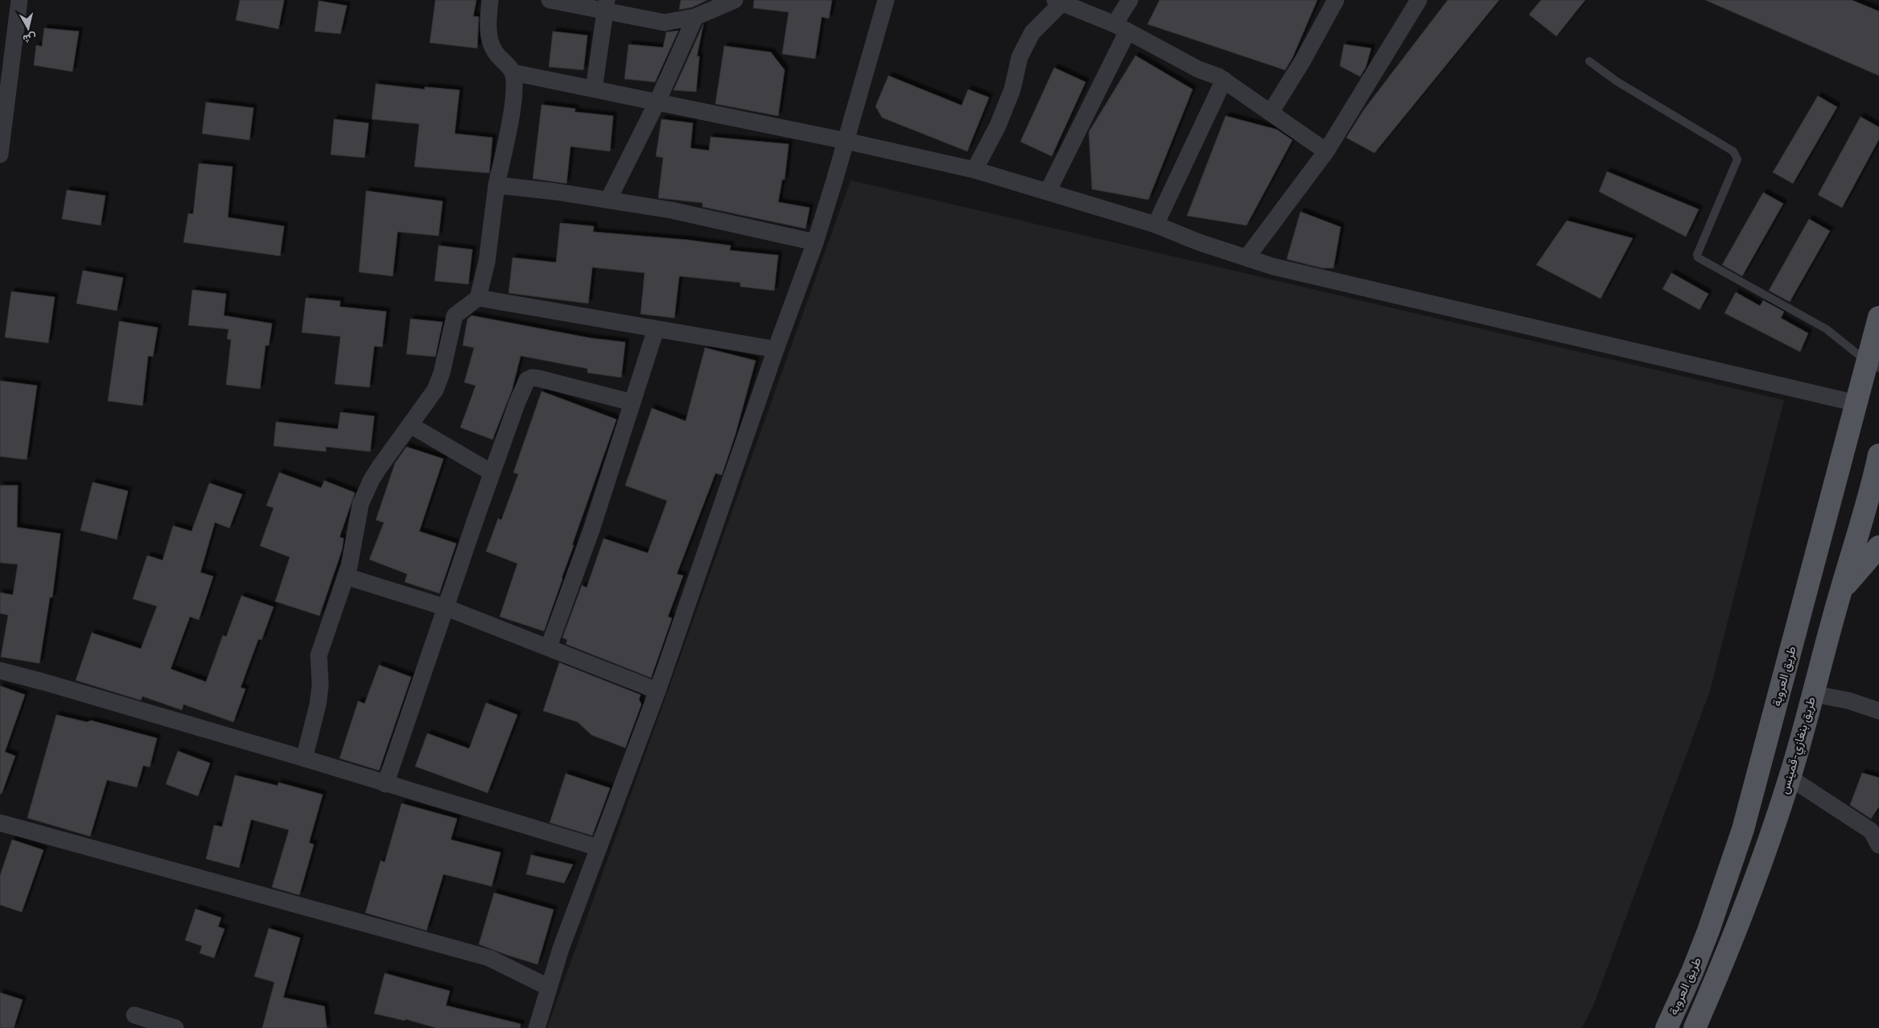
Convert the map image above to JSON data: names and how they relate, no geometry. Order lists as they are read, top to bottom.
{
  "streets": {
    "main road": ["طريق العروبة", "طريق بنغازي-قمينس"]
  },
  "north": "bottom"
}
